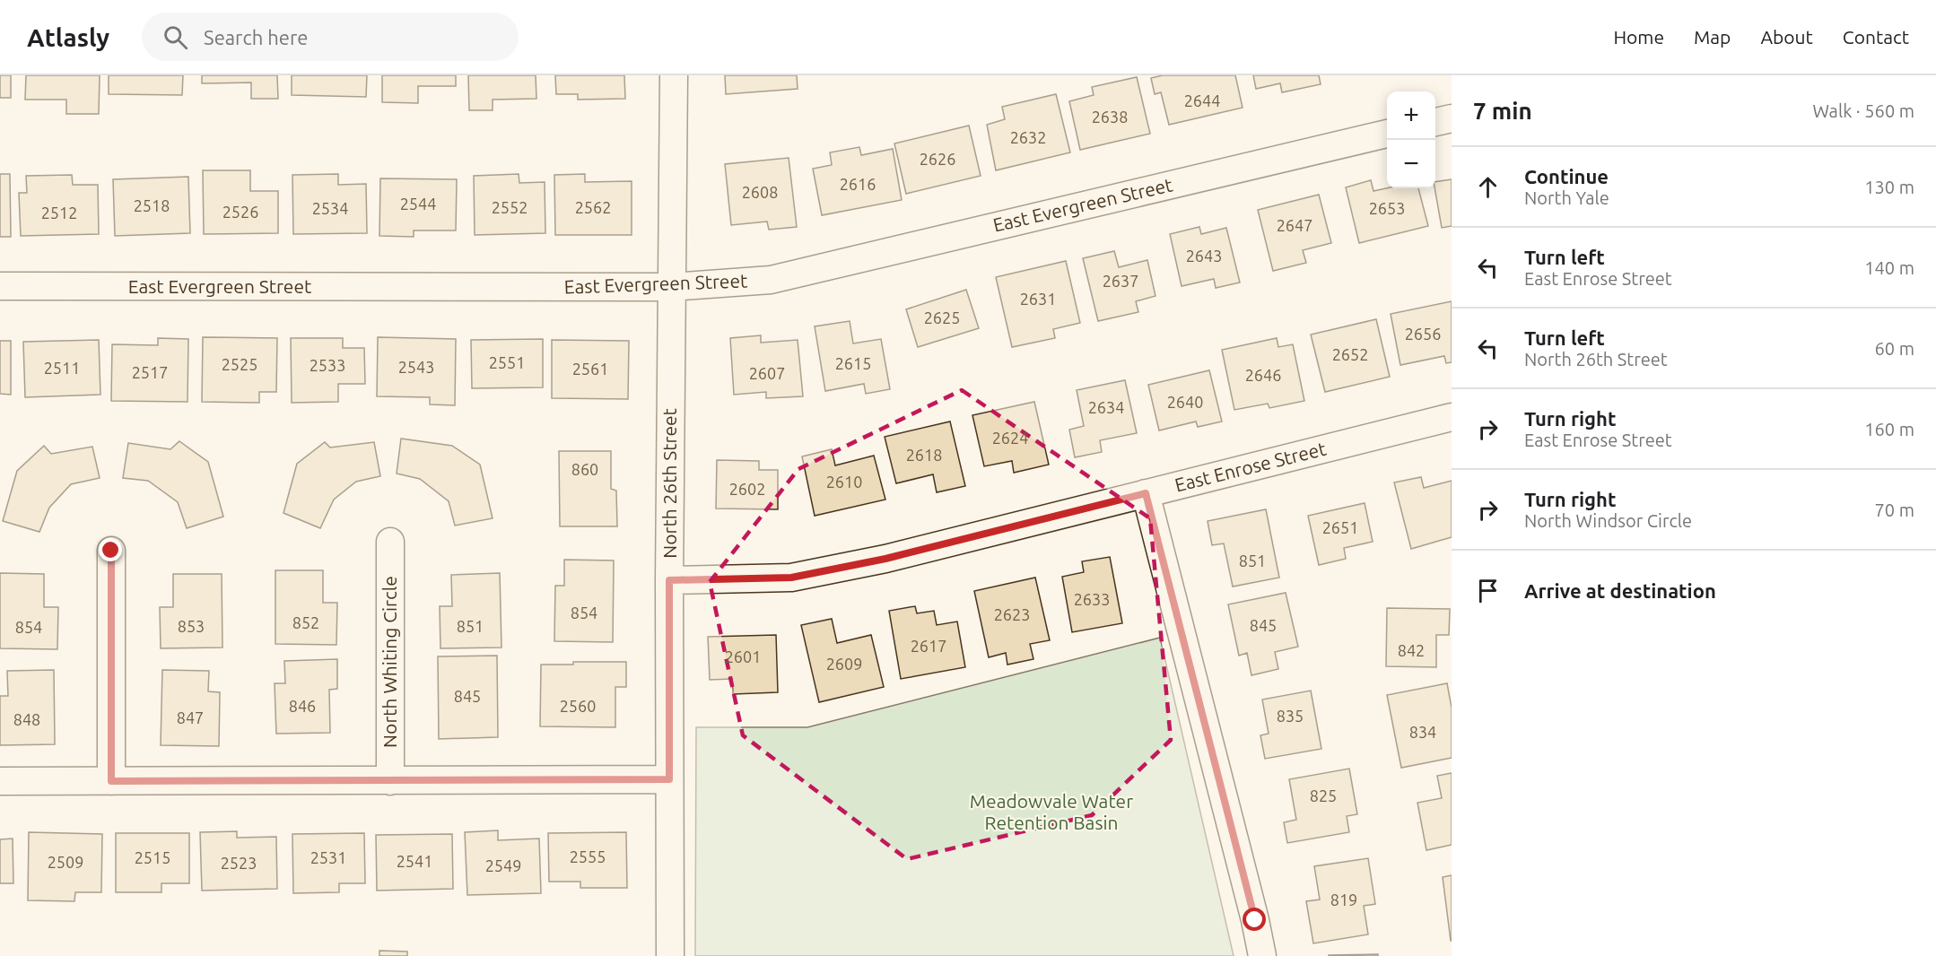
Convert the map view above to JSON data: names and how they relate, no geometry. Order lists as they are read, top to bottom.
{
  "streets": {
    "street": [
      "East Evergreen Street",
      "East Enrose Street",
      "North 26th Street",
      "North Whiting Circle"
    ]
  },
  "crossings": [
    ["East Evergreen Street", "North 26th Street"],
    ["East Enrose Street", "North 26th Street"]
  ],
  "parks": ["Meadowvale Water Retention Basin"],
  "house_numbers": [
    "2644",
    "2638",
    "2632",
    "2626",
    "2616",
    "2608",
    "2544",
    "2518",
    "2552",
    "2562",
    "2534",
    "2653",
    "2526",
    "2512",
    "2647",
    "2643",
    "2637",
    "2631",
    "2625",
    "2656",
    "2652",
    "2551",
    "2615",
    "2525",
    "2533",
    "2543",
    "2511",
    "2561",
    "2517",
    "2607",
    "2646",
    "2640",
    "2634",
    "2624",
    "2618",
    "860",
    "2610",
    "2602",
    "2651",
    "851",
    "2633",
    "854",
    "2623",
    "852",
    "845",
    "853",
    "851",
    "854",
    "2617",
    "842",
    "2601",
    "2609",
    "845",
    "846",
    "2560",
    "835",
    "847",
    "848",
    "834",
    "825",
    "2555",
    "2515",
    "2531",
    "2541",
    "2509",
    "2523",
    "2549",
    "819"
  ],
  "page": {
    "header": "Atlasly",
    "search": "Search here",
    "nav": [
      "Home",
      "Map",
      "About",
      "Contact"
    ],
    "heading": ["7 min", "Walk · 560 m"],
    "map_buttons": ["+", "−"],
    "list": [
      ["Continue", "North Yale", "130 m"],
      ["Turn left", "East Enrose Street", "140 m"],
      ["Turn left", "North 26th Street", "60 m"],
      ["Turn right", "East Enrose Street", "160 m"],
      ["Turn right", "North Windsor Circle", "70 m"],
      "Arrive at destination"
    ]
  }
}
